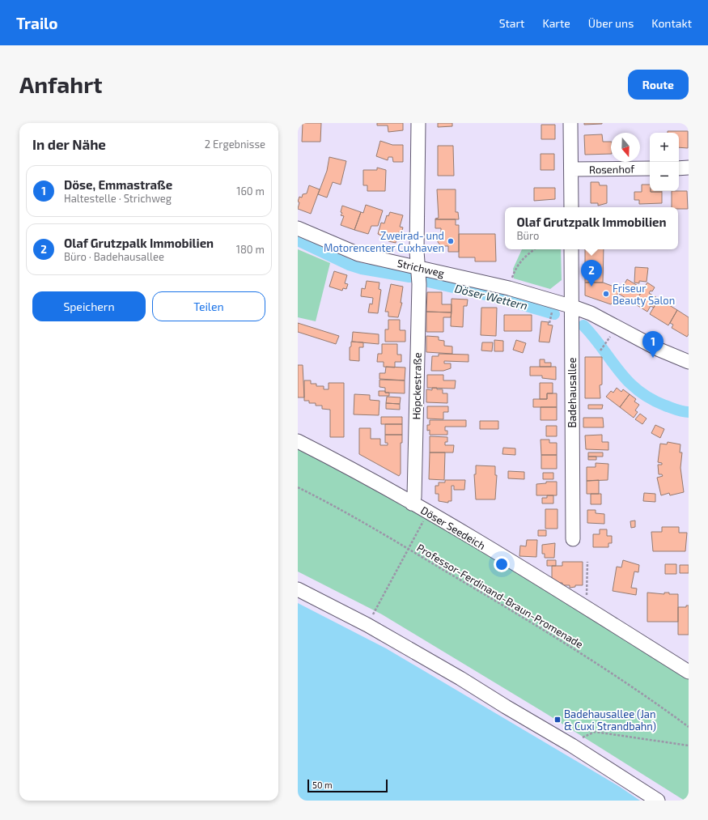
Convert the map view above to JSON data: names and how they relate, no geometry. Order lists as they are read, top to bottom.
{
  "streets": {
    "street": [
      "Rosenhof",
      "Strichweg",
      "Höpckestraße",
      "Badehausallee",
      "Döser Seedeich"
    ],
    "path": ["Professor-Ferdinand-Braun-Promenade"]
  },
  "crossings": [
    ["Strichweg", "Höpckestraße"],
    ["Strichweg", "Badehausallee"],
    ["Höpckestraße", "Döser Seedeich"]
  ],
  "water": ["Döser Wettern"],
  "places": {
    "other": ["Zweirad- und Motorencenter Cuxhaven", "Friseur Beauty Salon"],
    "transit": ["Badehausallee (Jan & Cuxi Strandbahn)"]
  },
  "scale_bar": "50 m",
  "north": "bottom",
  "page": {
    "header": "Trailo",
    "nav": [
      "Start",
      "Karte",
      "Über uns",
      "Kontakt"
    ],
    "buttons": [
      "Route",
      ["Speichern", "Teilen"]
    ],
    "title": "Anfahrt",
    "heading": ["In der Nähe", "2 Ergebnisse"],
    "map_buttons": ["+", "−"],
    "list": [
      {
        "mark": "1",
        "name": "Döse, Emmastraße",
        "note": "Haltestelle · Strichweg",
        "value": "160 m"
      },
      {
        "mark": "2",
        "name": "Olaf Grutzpalk Immobilien",
        "note": "Büro · Badehausallee",
        "value": "180 m"
      }
    ],
    "popup": ["Olaf Grutzpalk Immobilien", "Büro"],
    "pins": ["2", "1"],
    "scale": "50 m"
  }
}
